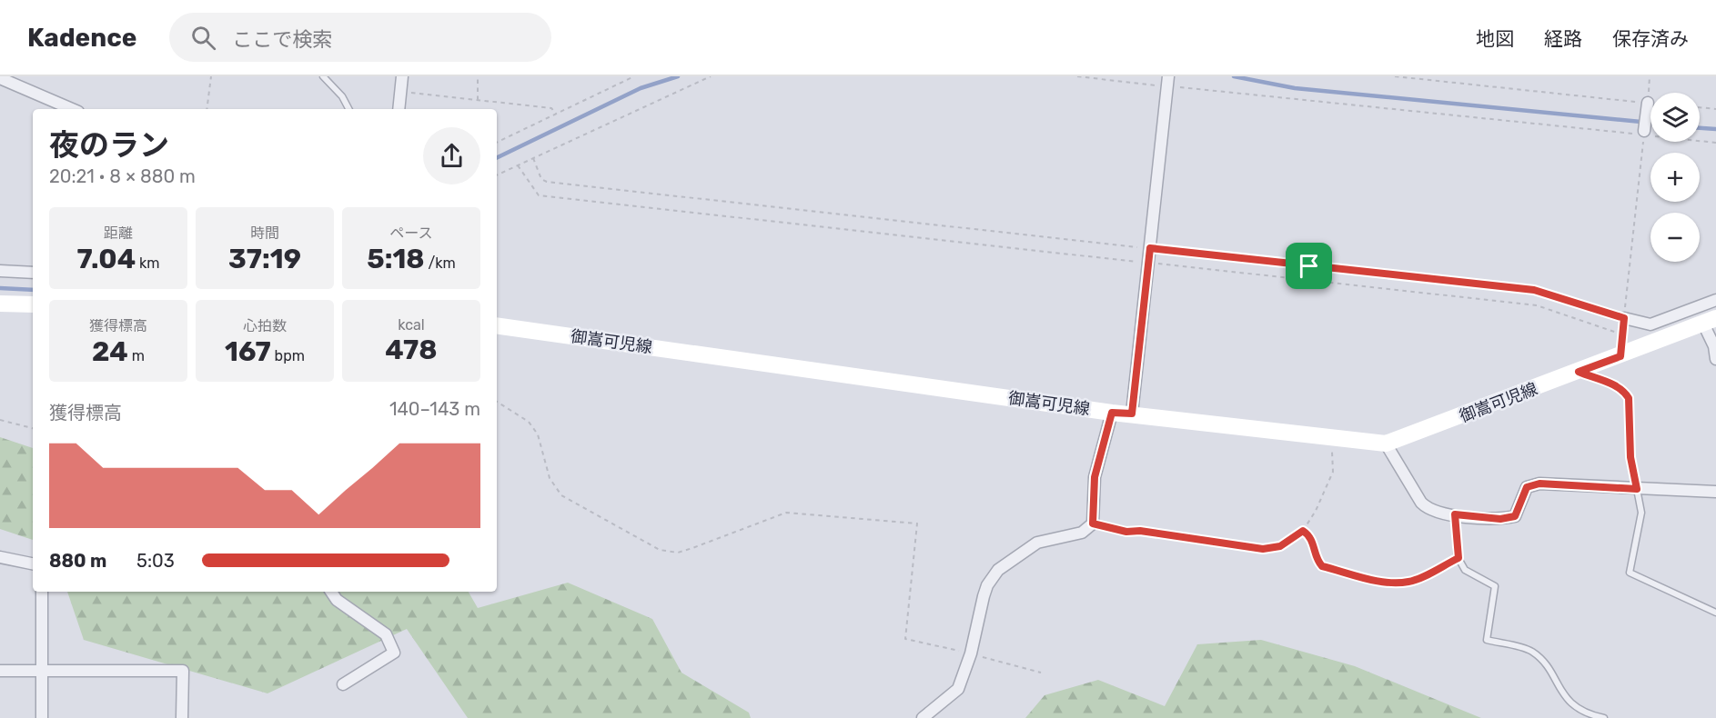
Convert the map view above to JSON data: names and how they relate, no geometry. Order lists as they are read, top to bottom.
{
  "streets": {
    "main road": ["御嵩可児線"]
  },
  "page": {
    "header": "Kadence",
    "search": "ここで検索",
    "nav": ["地図", "経路", "保存済み"],
    "map_buttons": ["+", "−"],
    "heading": ["夜のラン", "20:21 · 8 × 880 m"],
    "stats": [
      ["距離", "7.04 km"],
      ["時間", "37:19"],
      ["ペース", "5:18 /km"],
      ["獲得標高", "24 m"],
      ["心拍数", "167 bpm"],
      ["kcal", "478"]
    ],
    "chart": ["獲得標高", "140–143 m"],
    "list": [
      {
        "name": "880 m",
        "note": "5:03"
      }
    ]
  }
}
